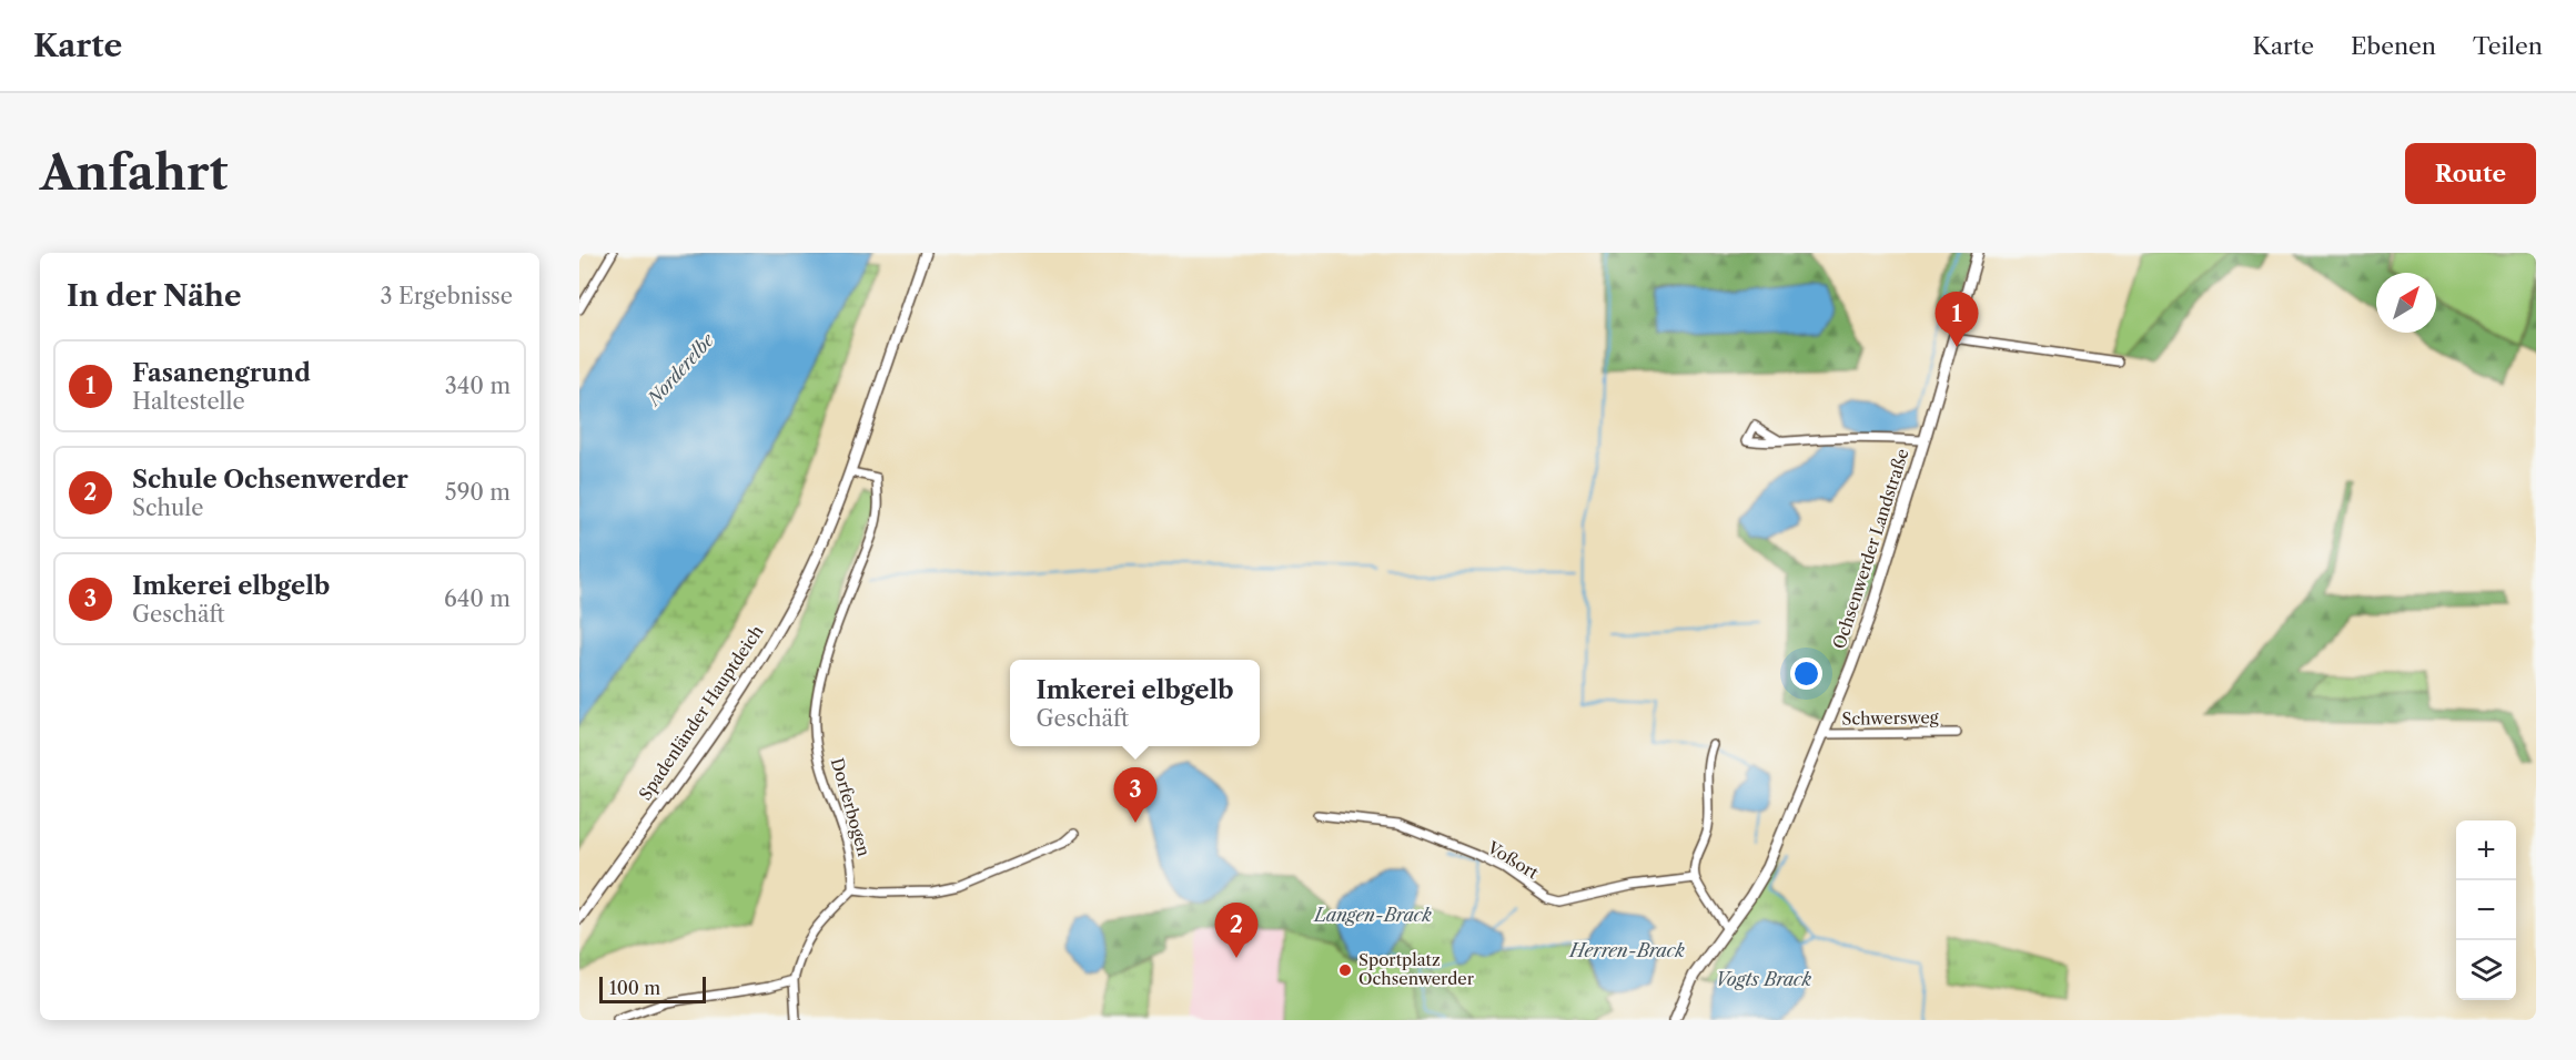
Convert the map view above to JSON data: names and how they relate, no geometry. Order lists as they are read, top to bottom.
{
  "streets": {
    "street": [
      "Ochsenwerder Landstraße",
      "Spadenländer Hauptdeich",
      "Schwersweg",
      "Dorferbogen",
      "Voßort"
    ]
  },
  "crossings": [
    ["Ochsenwerder Landstraße", "Schwersweg"],
    ["Spadenländer Hauptdeich", "Dorferbogen"]
  ],
  "water": [
    "Norderelbe",
    "Langen-Brack",
    "Herren-Brack",
    "Vogts Brack"
  ],
  "places": ["Sportplatz Ochsenwerder"],
  "scale_bar": "100 m",
  "north": "top right",
  "page": {
    "header": "Karte",
    "nav": ["Karte", "Ebenen", "Teilen"],
    "buttons": "Route",
    "title": "Anfahrt",
    "heading": ["In der Nähe", "3 Ergebnisse"],
    "pins": ["1", "3", "2"],
    "list": [
      {
        "mark": "1",
        "name": "Fasanengrund",
        "note": "Haltestelle",
        "value": "340 m"
      },
      {
        "mark": "2",
        "name": "Schule Ochsenwerder",
        "note": "Schule",
        "value": "590 m"
      },
      {
        "mark": "3",
        "name": "Imkerei elbgelb",
        "note": "Geschäft",
        "value": "640 m"
      }
    ],
    "popup": ["Imkerei elbgelb", "Geschäft"],
    "map_buttons": ["+", "−"],
    "scale": "100 m"
  }
}
